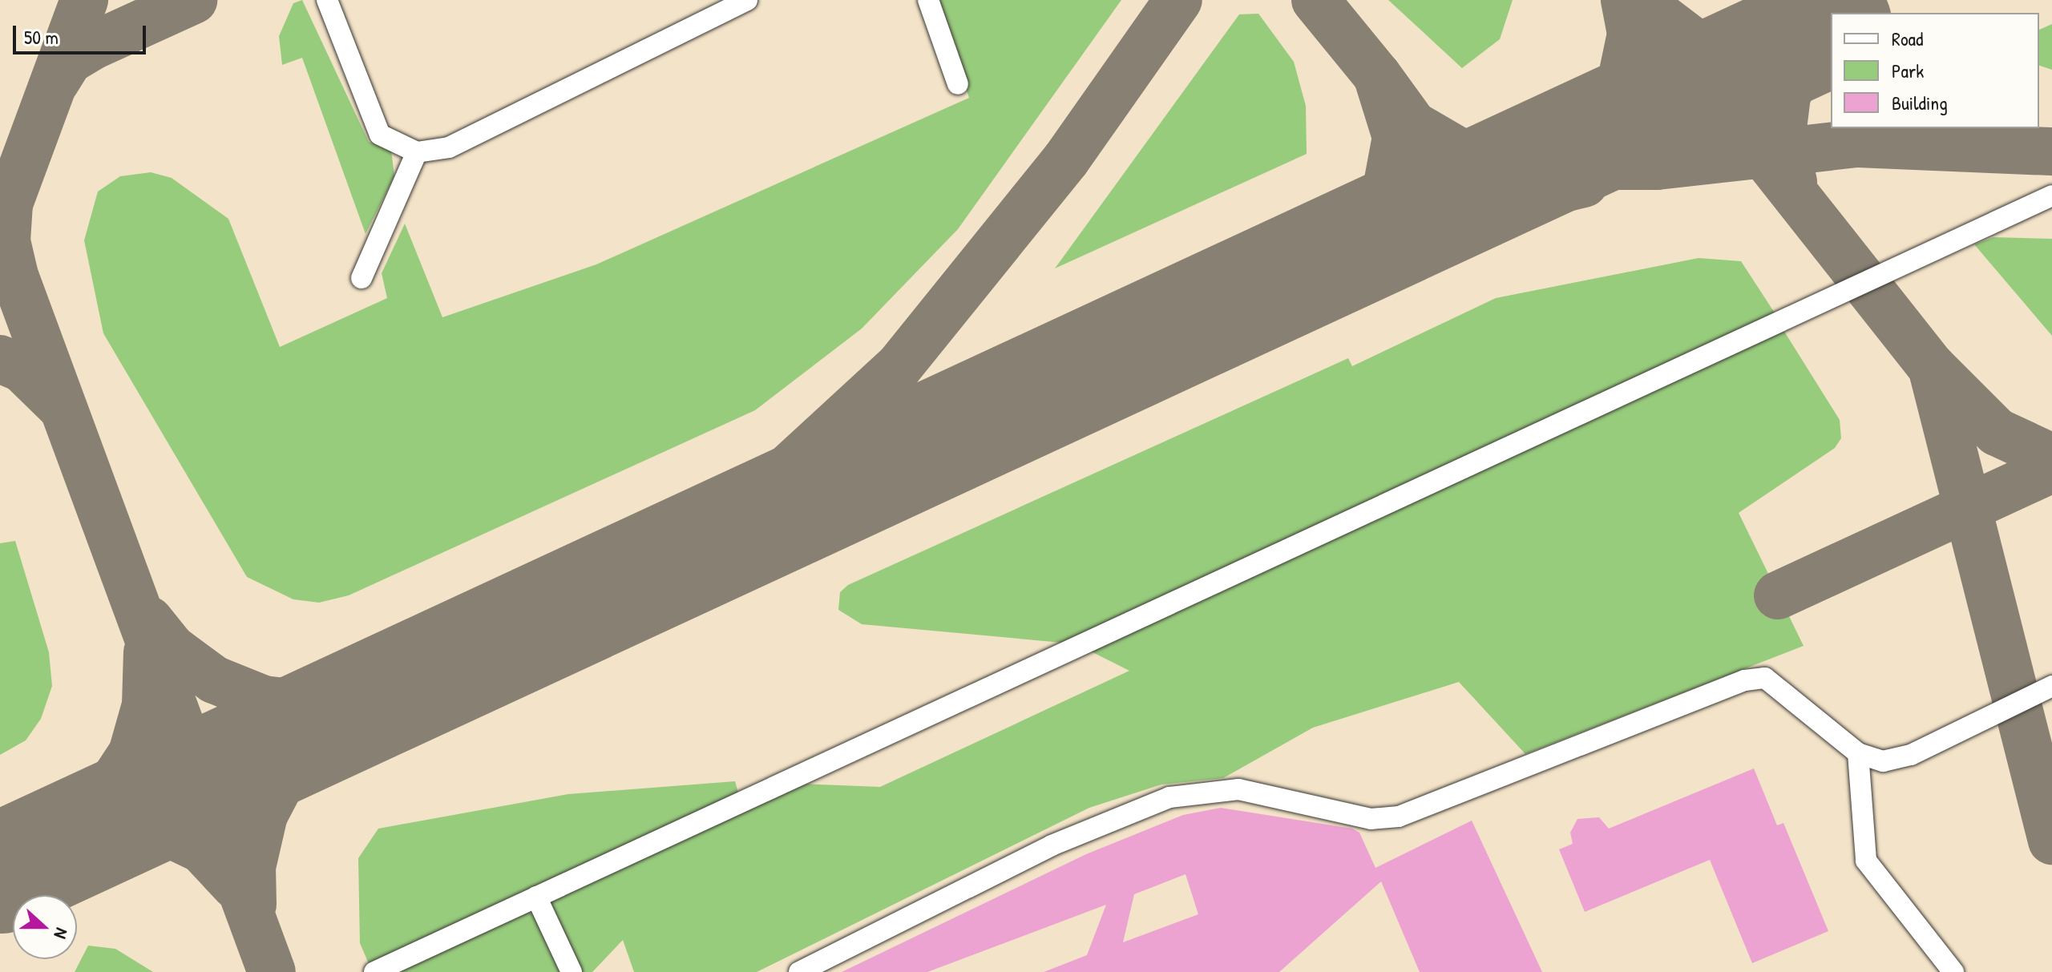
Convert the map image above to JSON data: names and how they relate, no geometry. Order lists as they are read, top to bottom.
{
  "legend": ["Road", "Park", "Building"],
  "scale_bar": "50 m",
  "north": "right"
}
